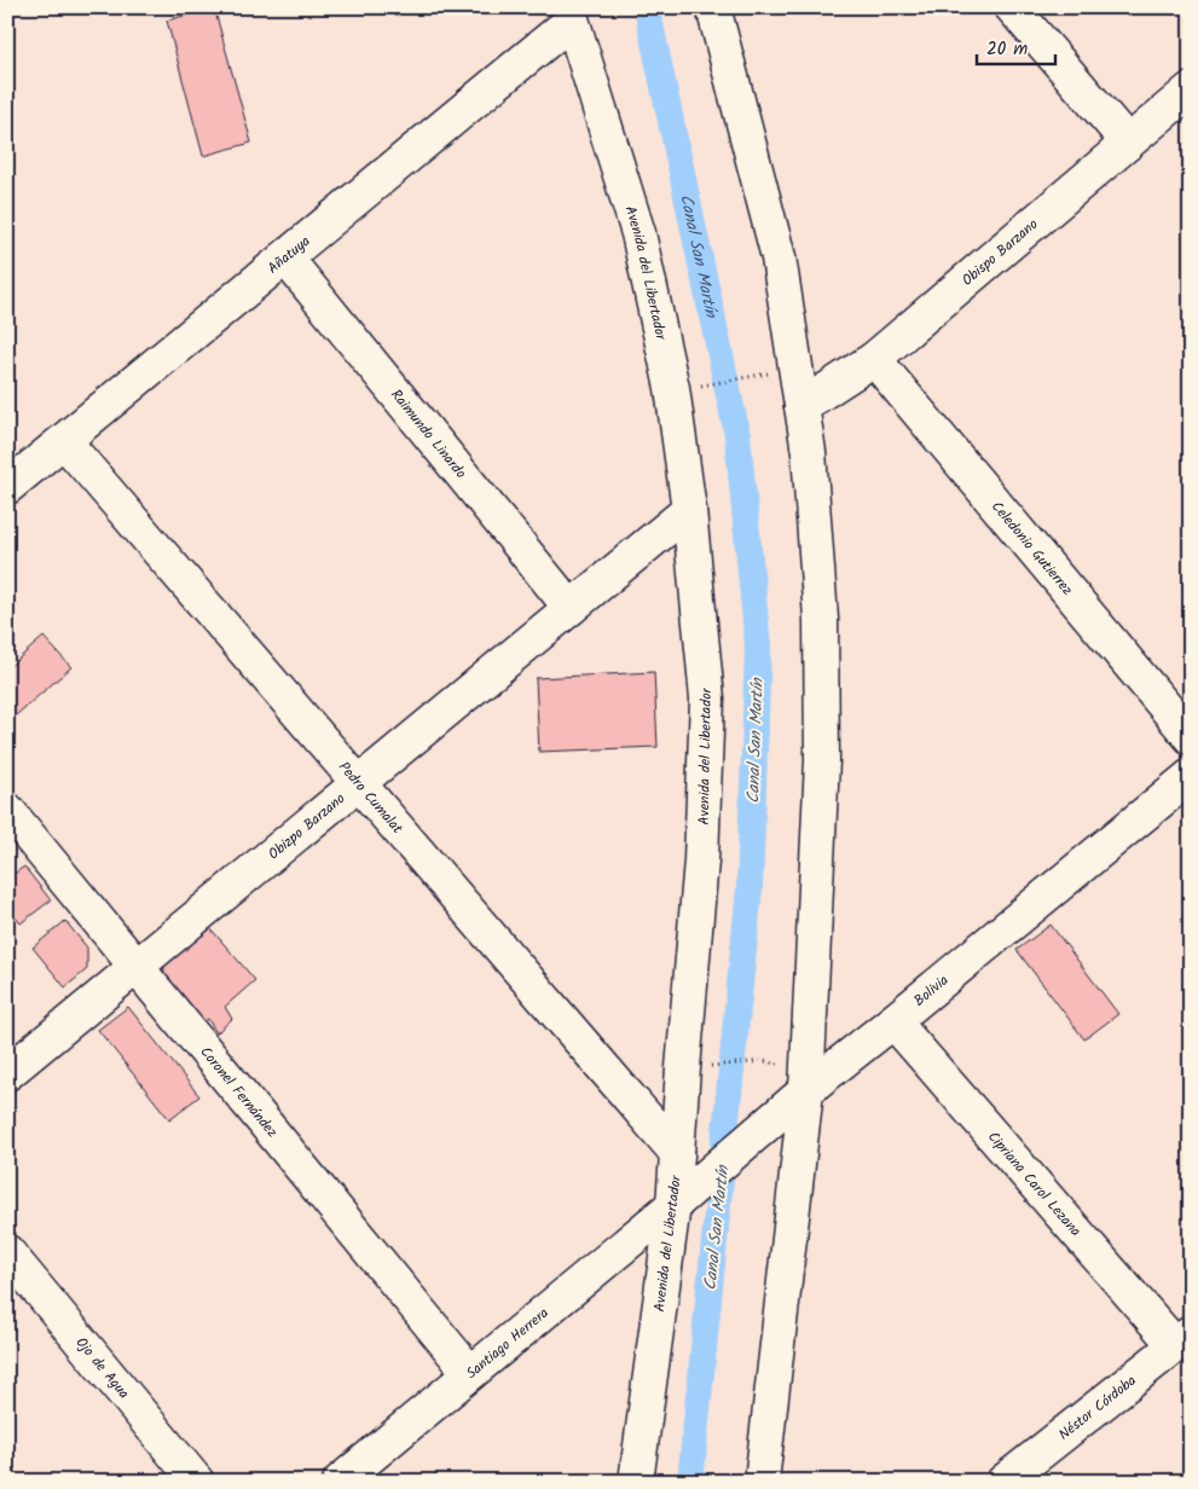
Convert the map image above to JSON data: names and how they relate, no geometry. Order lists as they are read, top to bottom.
{
  "streets": {
    "street": [
      "Obispo Barzano",
      "Añatuya",
      "Avenida del Libertador",
      "Raimundo Linardo",
      "Celedonio Gutierrez",
      "Pedro Cumalat",
      "Obizpo Barzano",
      "Bolivia",
      "Coronel Fernández",
      "Cipriana Carol Lezana",
      "Santiago Herrera",
      "Ojo de Agua",
      "Néstor Córdoba"
    ]
  },
  "crossings": [
    ["Obispo Barzano", "Celedonio Gutierrez"],
    ["Añatuya", "Avenida del Libertador"],
    ["Añatuya", "Raimundo Linardo"],
    ["Añatuya", "Pedro Cumalat"],
    ["Avenida del Libertador", "Pedro Cumalat"],
    ["Avenida del Libertador", "Obizpo Barzano"],
    ["Avenida del Libertador", "Bolivia"],
    ["Avenida del Libertador", "Santiago Herrera"],
    ["Raimundo Linardo", "Obizpo Barzano"],
    ["Pedro Cumalat", "Obizpo Barzano"],
    ["Obizpo Barzano", "Coronel Fernández"],
    ["Bolivia", "Cipriana Carol Lezana"],
    ["Bolivia", "Santiago Herrera"],
    ["Coronel Fernández", "Santiago Herrera"],
    ["Cipriana Carol Lezana", "Néstor Córdoba"]
  ],
  "water": ["Canal San Martín"],
  "scale_bar": "20 m"
}
